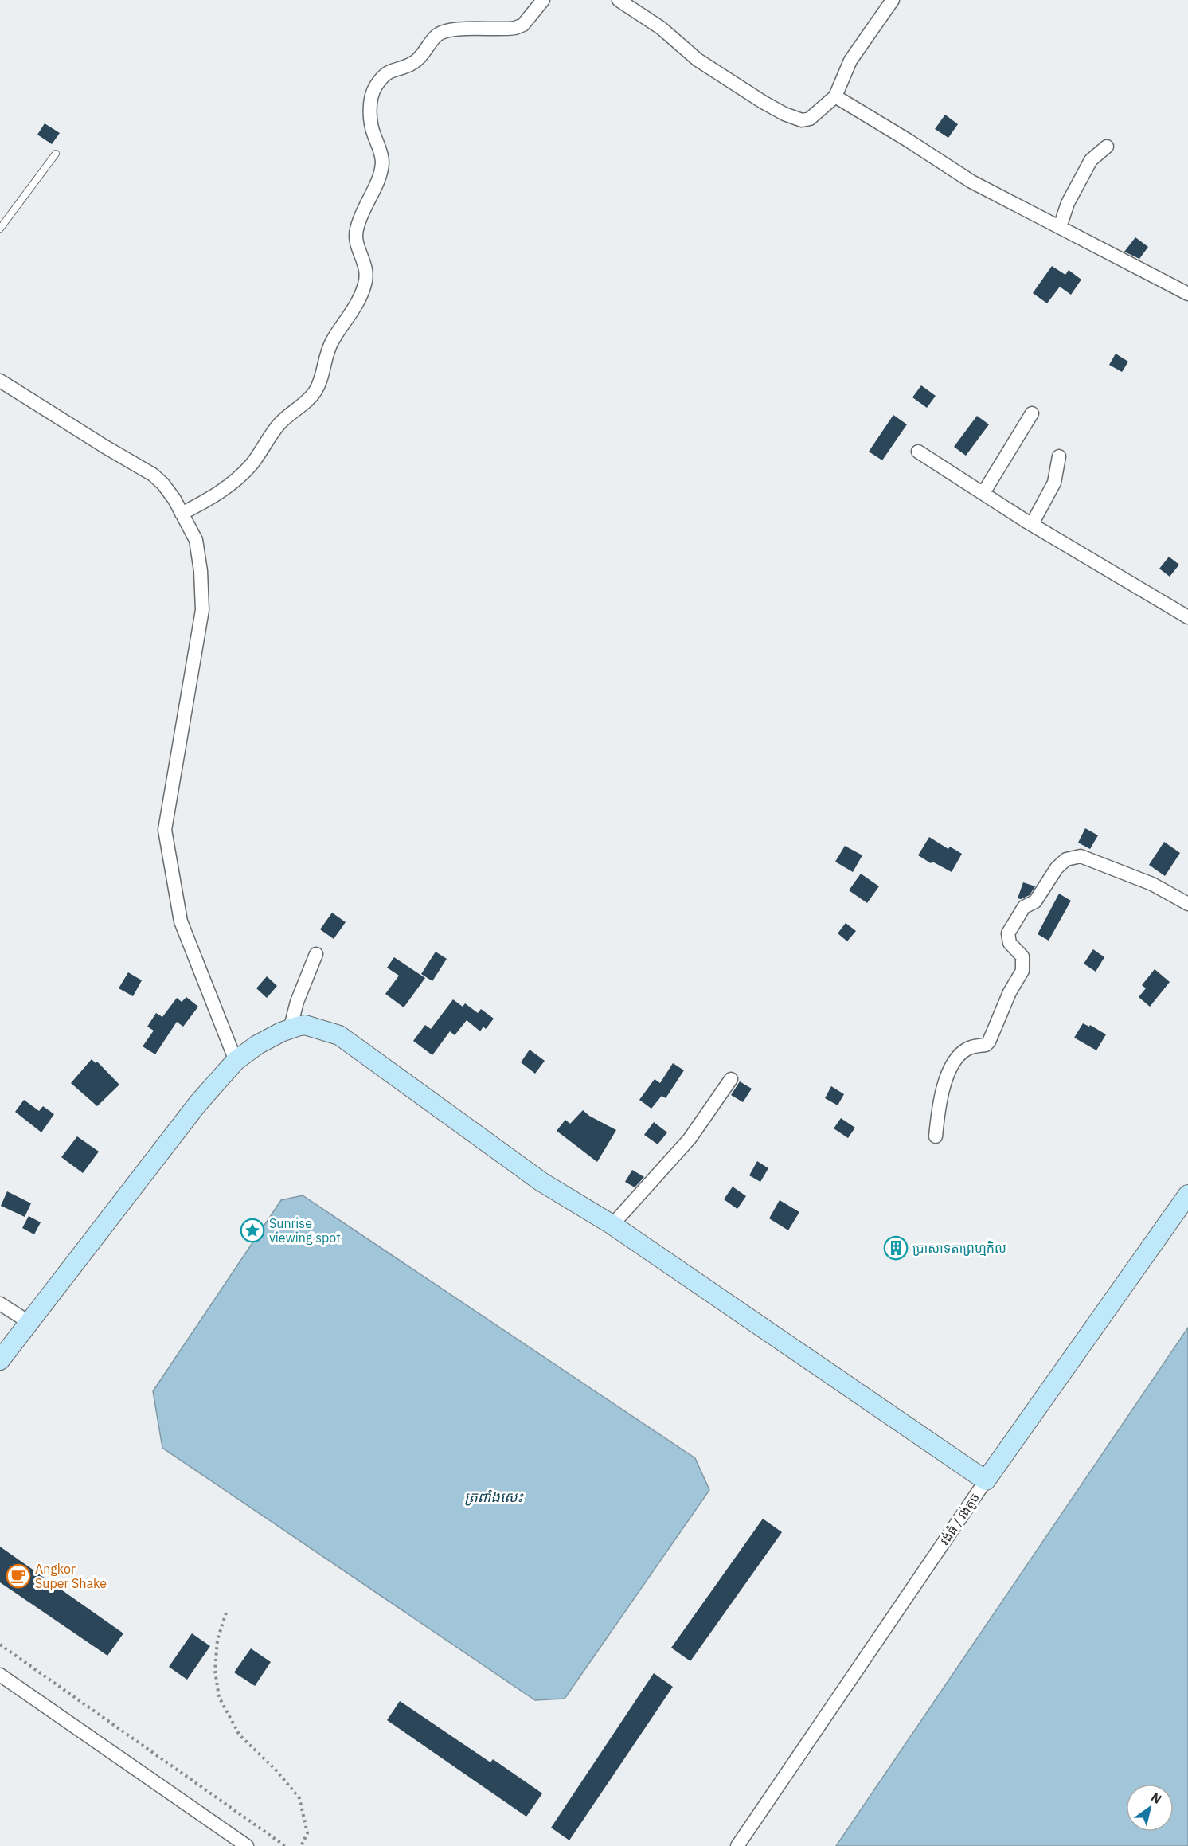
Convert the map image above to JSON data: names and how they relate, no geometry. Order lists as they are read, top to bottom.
{
  "streets": {
    "main road": ["វង់ធំ / វង់តូច"]
  },
  "water": ["ត្រពាំងសេះ"],
  "places": {
    "place": ["Sunrise viewing spot"],
    "building": ["ប្រាសាទតាព្រហ្មកិល"],
    "cafe": ["Angkor Super Shake"]
  },
  "north": "top right"
}
